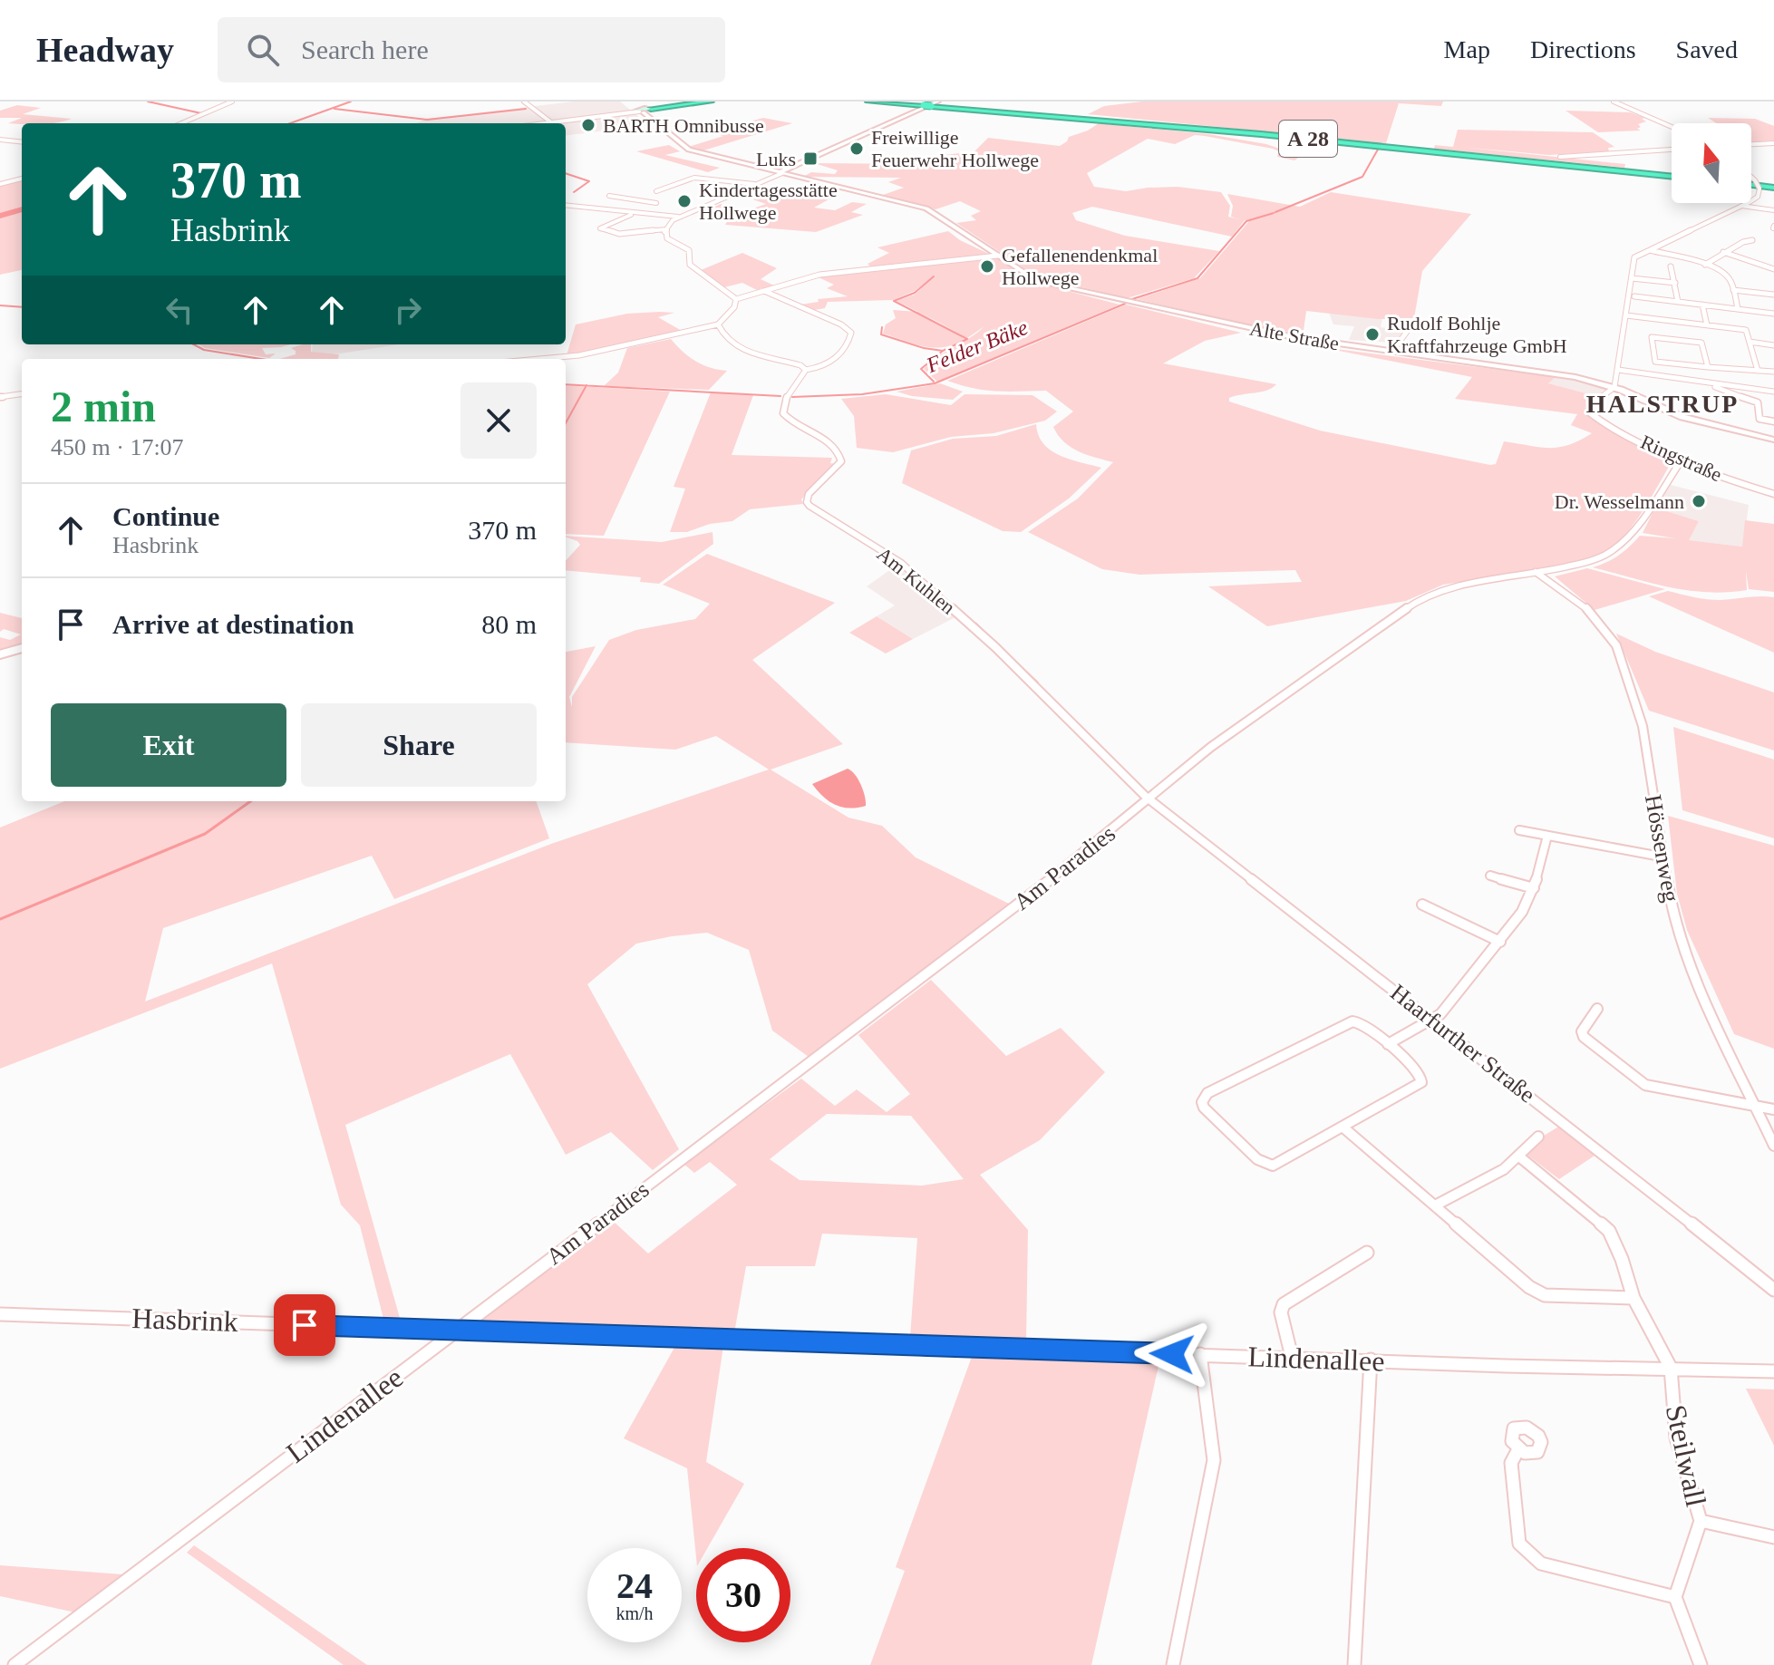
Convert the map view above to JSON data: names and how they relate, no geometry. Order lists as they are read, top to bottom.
{
  "streets": {
    "highway": ["A 28"],
    "street": [
      "Alte Straße",
      "Ringstraße",
      "Am Kuhlen",
      "Hössenweg",
      "Am Paradies",
      "Haarfurther Straße",
      "Hasbrink",
      "Lindenallee",
      "Steilwall"
    ]
  },
  "crossings": [
    ["Alte Straße", "Ringstraße"],
    ["Ringstraße", "Am Paradies"],
    ["Am Kuhlen", "Am Paradies"],
    ["Am Kuhlen", "Haarfurther Straße"],
    ["Hössenweg", "Am Paradies"],
    ["Am Paradies", "Haarfurther Straße"],
    ["Am Paradies", "Hasbrink"],
    ["Am Paradies", "Lindenallee"],
    ["Hasbrink", "Lindenallee"],
    ["Lindenallee", "Steilwall"]
  ],
  "districts": ["HALSTRUP"],
  "water": ["Felder Bäke"],
  "places": {
    "other": [
      "BARTH Omnibusse",
      "Freiwillige Feuerwehr Hollwege",
      "Kindertagesstätte Hollwege",
      "Gefallenendenkmal Hollwege",
      "Rudolf Bohlje Kraftfahrzeuge GmbH",
      "Dr. Wesselmann"
    ],
    "transit": ["Luks"]
  },
  "north": "top",
  "page": {
    "header": "Headway",
    "search": "Search here",
    "nav": ["Map", "Directions", "Saved"],
    "turn": ["370 m", "Hasbrink"],
    "heading": ["2 min", "450 m · 17:07"],
    "list": [
      {
        "name": "Continue",
        "note": "Hasbrink",
        "value": "370 m"
      },
      {
        "name": "Arrive at destination",
        "value": "80 m"
      }
    ],
    "buttons": ["Exit", "Share"],
    "speed": "24 km/h",
    "limit": "30"
  }
}
